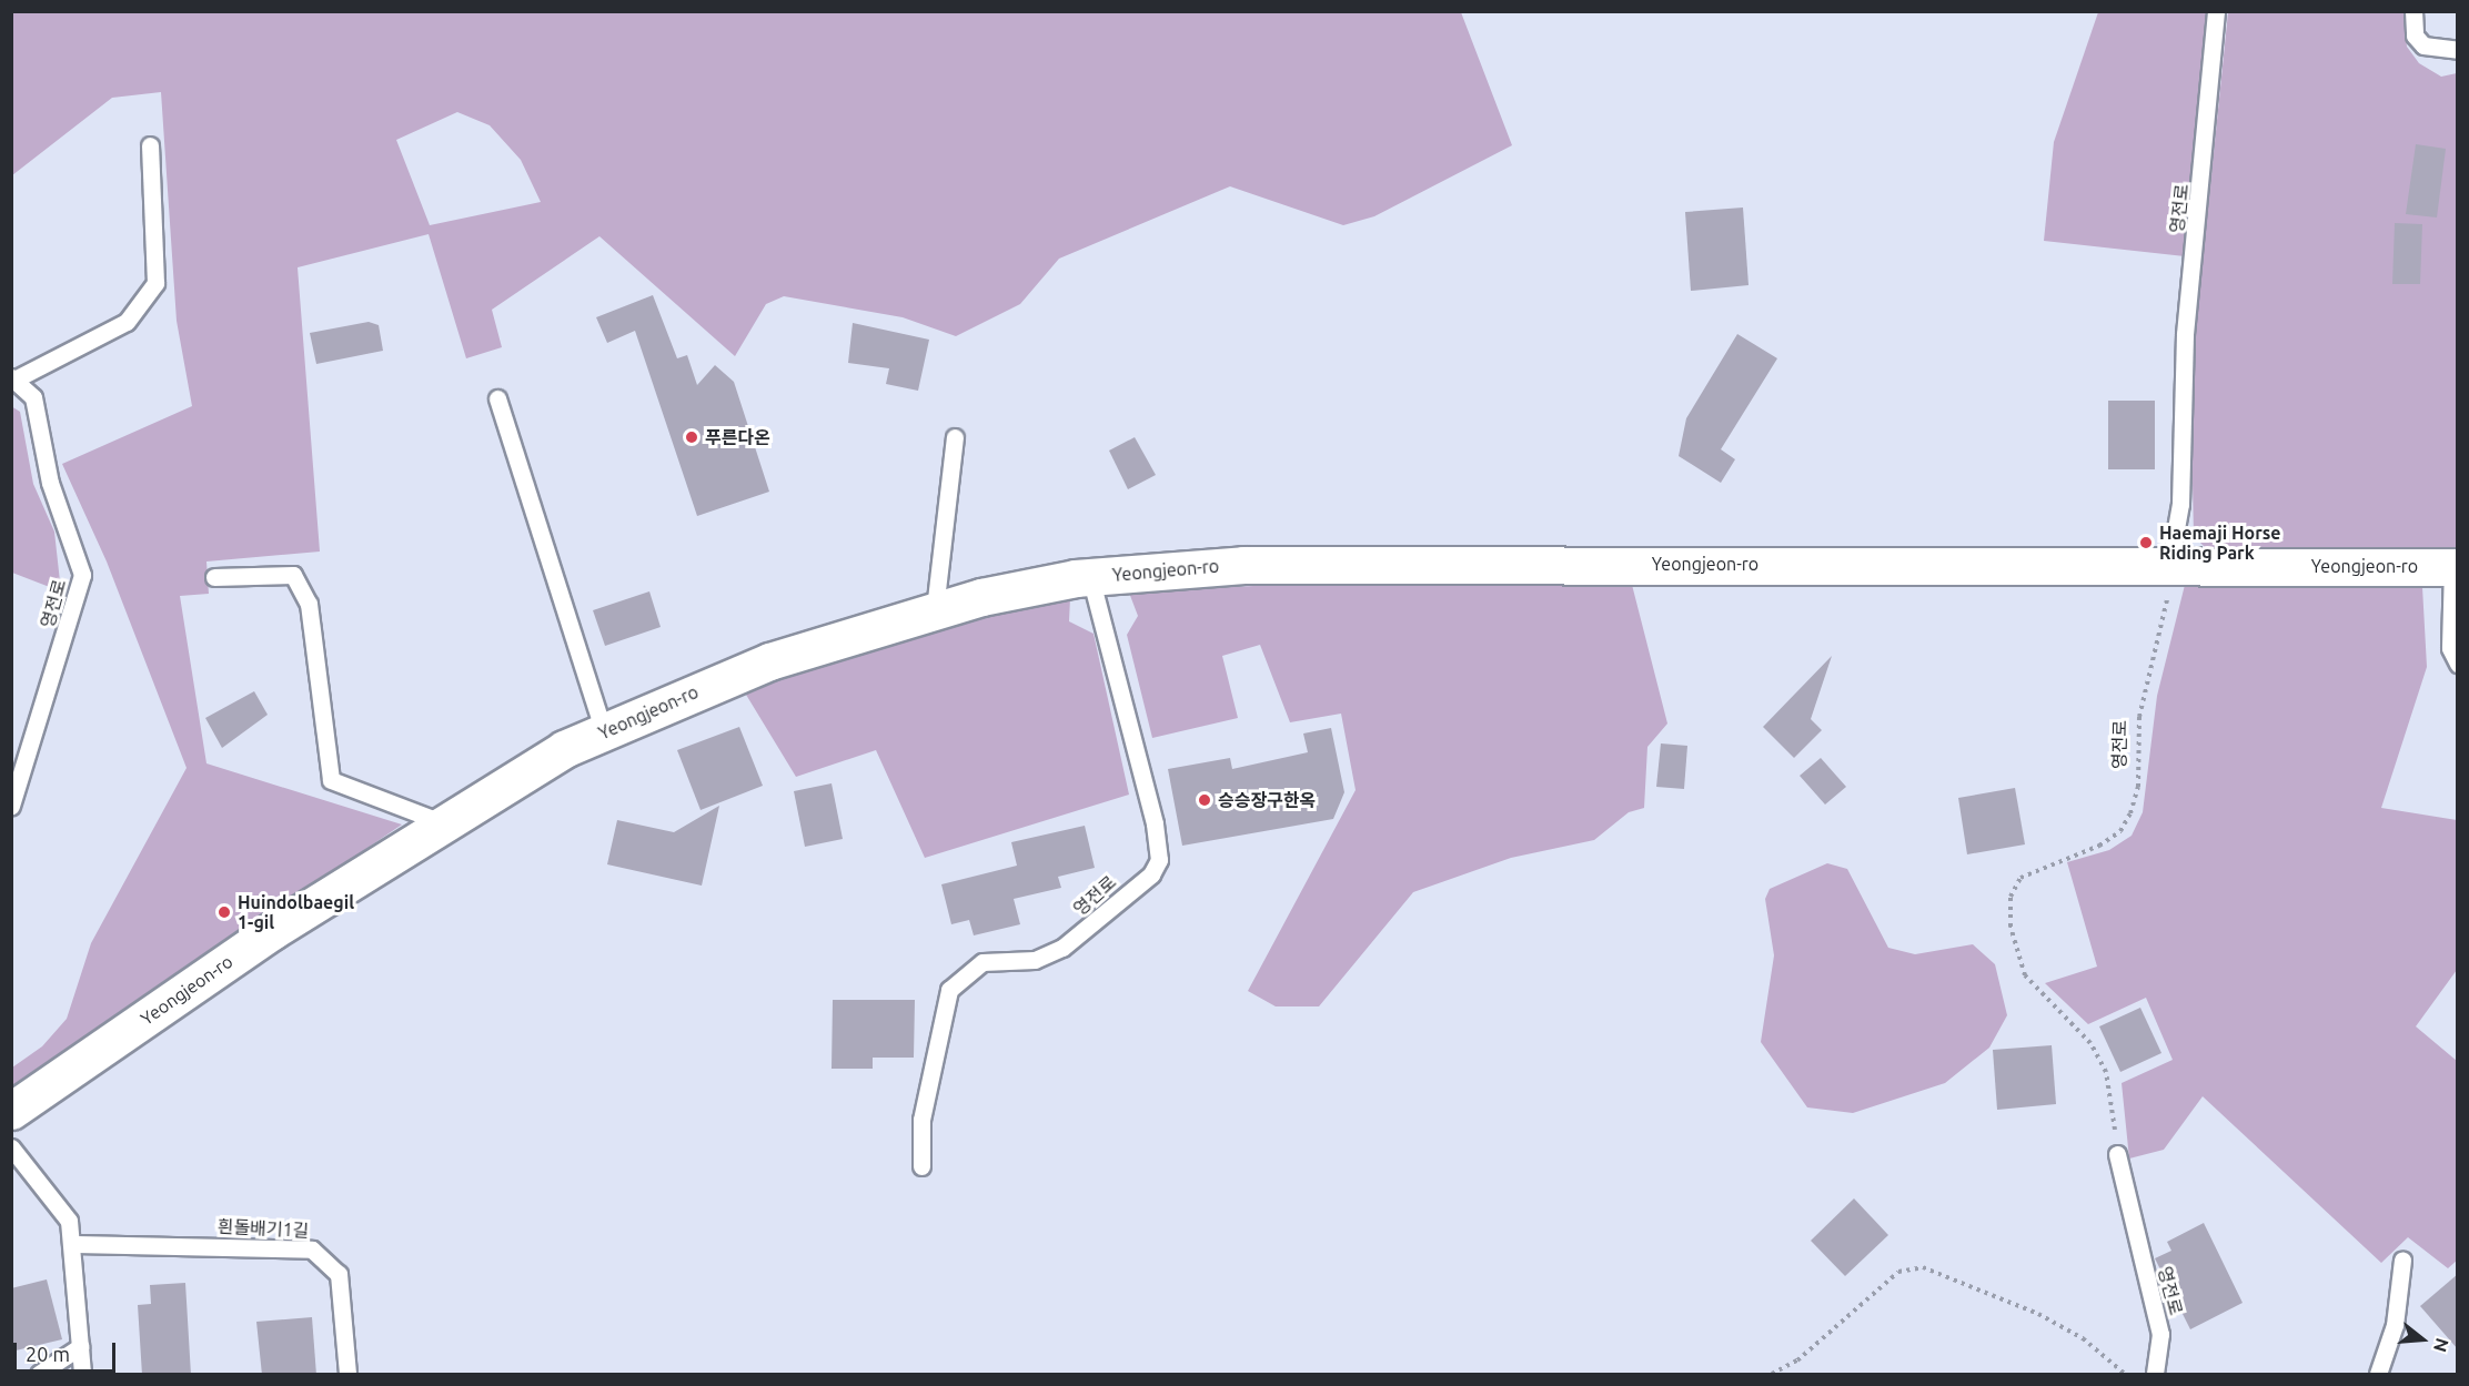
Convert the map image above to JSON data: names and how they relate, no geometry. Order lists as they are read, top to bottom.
{
  "streets": {
    "street": ["Yeongjeon-ro"],
    "lane": ["영전로", "흰돌배기1길"]
  },
  "crossings": [
    ["영전로", "Yeongjeon-ro"]
  ],
  "places": [
    "푸른다온",
    "Haemaji Horse Riding Park",
    "승승장구한옥",
    "Huindolbaegil 1-gil"
  ],
  "scale_bar": "20 m",
  "north": "right"
}
